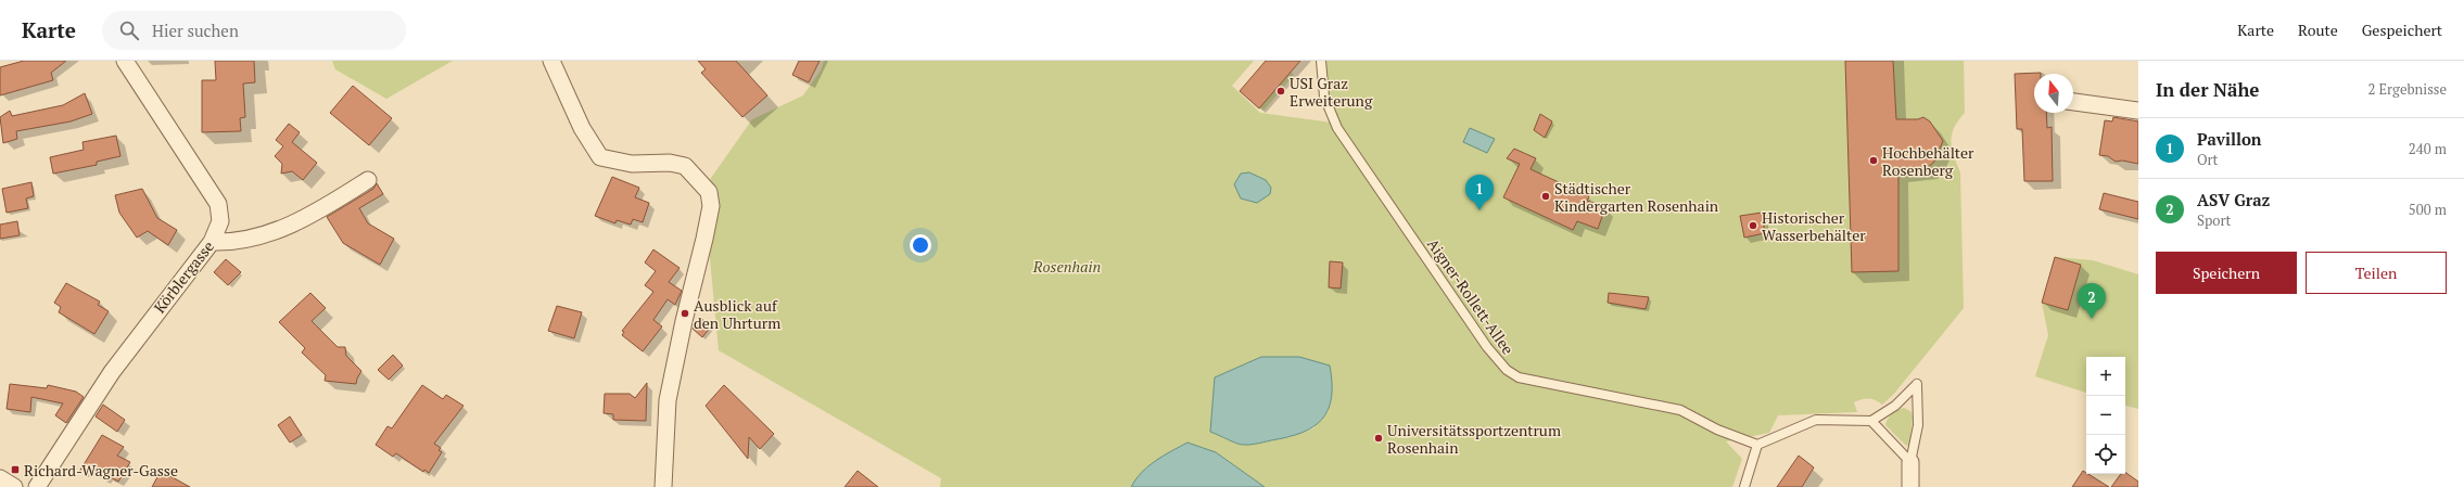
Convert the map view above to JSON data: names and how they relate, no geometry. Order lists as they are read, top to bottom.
{
  "streets": {
    "street": ["Körblergasse"],
    "lane": ["Aigner-Rollett-Allee"]
  },
  "parks": ["Rosenhain"],
  "places": {
    "other": [
      "USI Graz Erweiterung",
      "Hochbehälter Rosenberg",
      "Städtischer Kindergarten Rosenhain",
      "Historischer Wasserbehälter",
      "Ausblick auf den Uhrturm",
      "Universitätssportzentrum Rosenhain"
    ],
    "transit": ["Richard-Wagner-Gasse"]
  },
  "north": "top",
  "page": {
    "header": "Karte",
    "search": "Hier suchen",
    "nav": ["Karte", "Route", "Gespeichert"],
    "heading": ["In der Nähe", "2 Ergebnisse"],
    "list": [
      {
        "mark": "1",
        "name": "Pavillon",
        "note": "Ort",
        "value": "240 m"
      },
      {
        "mark": "2",
        "name": "ASV Graz",
        "note": "Sport",
        "value": "500 m"
      }
    ],
    "pins": ["1", "2"],
    "buttons": ["Speichern", "Teilen"],
    "map_buttons": ["+", "−"]
  }
}
